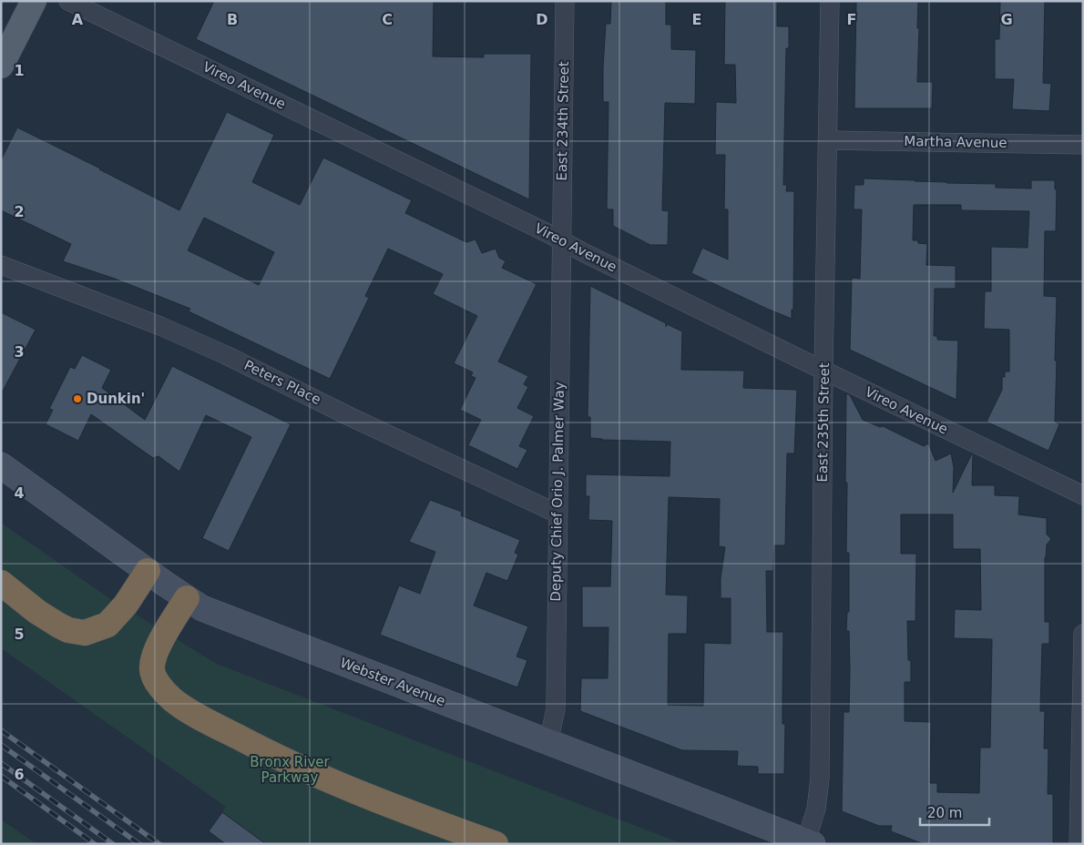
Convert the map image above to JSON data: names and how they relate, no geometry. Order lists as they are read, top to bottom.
{
  "streets": {
    "main road": ["Webster Avenue"],
    "street": [
      "Vireo Avenue",
      "East 234th Street",
      "Martha Avenue",
      "Peters Place",
      "East 235th Street",
      "Deputy Chief Orio J. Palmer Way"
    ]
  },
  "crossings": [
    ["Vireo Avenue", "East 234th Street"],
    ["Vireo Avenue", "East 235th Street"],
    ["Vireo Avenue", "Deputy Chief Orio J. Palmer Way"],
    ["East 234th Street", "Deputy Chief Orio J. Palmer Way"],
    ["Martha Avenue", "East 235th Street"],
    ["Peters Place", "Deputy Chief Orio J. Palmer Way"],
    ["East 235th Street", "Webster Avenue"],
    ["Deputy Chief Orio J. Palmer Way", "Webster Avenue"]
  ],
  "parks": ["Bronx River Parkway"],
  "places": ["Dunkin'"],
  "scale_bar": "20 m",
  "grid": {
    "columns": [
      "A",
      "B",
      "C",
      "D",
      "E",
      "F",
      "G"
    ],
    "rows": [
      "1",
      "2",
      "3",
      "4",
      "5",
      "6"
    ]
  }
}
